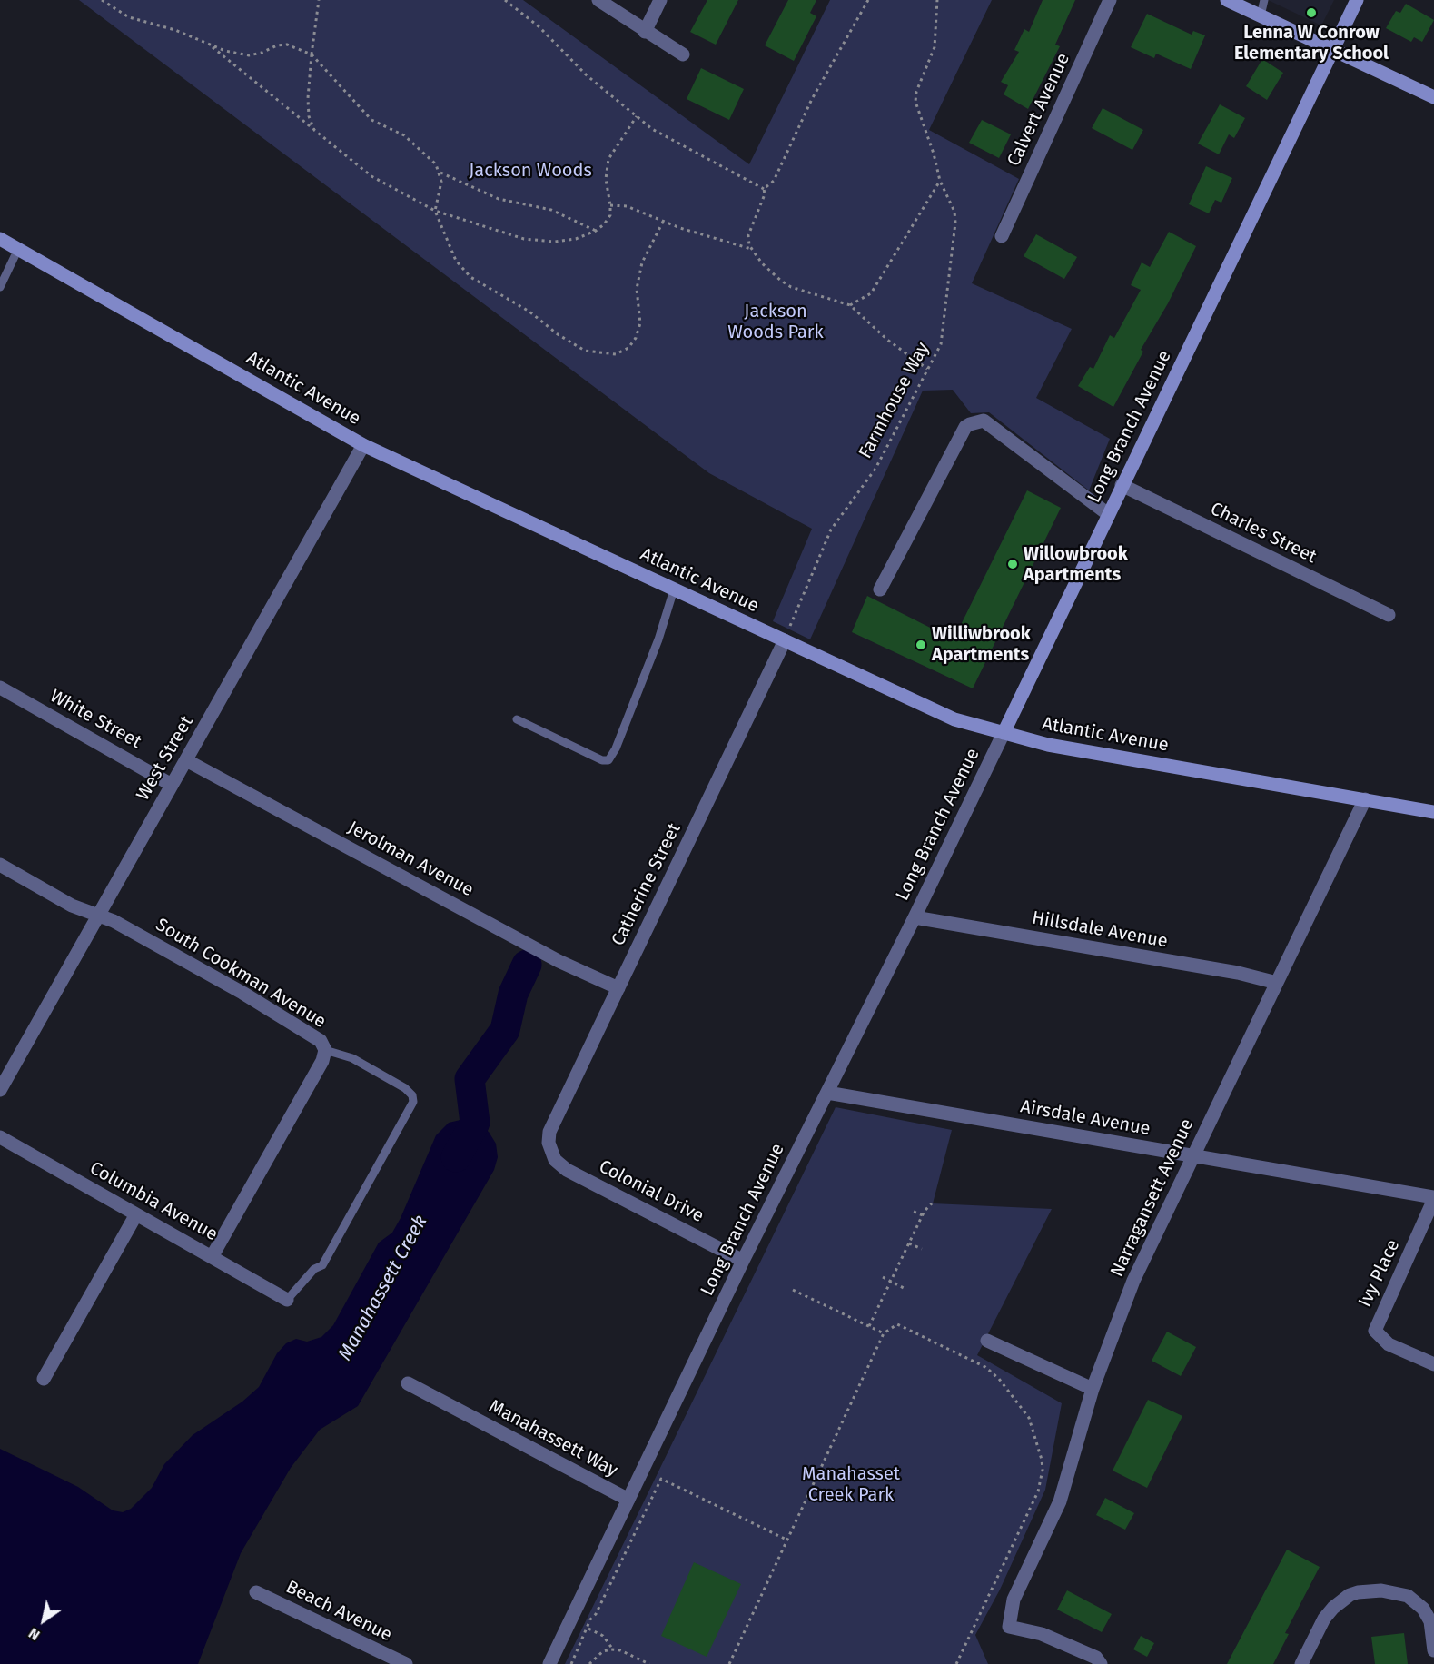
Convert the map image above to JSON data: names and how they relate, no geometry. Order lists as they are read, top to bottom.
{
  "streets": {
    "main road": ["Atlantic Avenue", "Long Branch Avenue"],
    "street": [
      "Calvert Avenue",
      "Charles Street",
      "White Street",
      "West Street",
      "Jerolman Avenue",
      "Catherine Street",
      "Hillsdale Avenue",
      "South Cookman Avenue",
      "Airsdale Avenue",
      "Colonial Drive",
      "Narragansett Avenue",
      "Columbia Avenue",
      "Ivy Place",
      "Manahassett Way",
      "Beach Avenue"
    ],
    "path": ["Farmhouse Way"]
  },
  "crossings": [
    ["Atlantic Avenue", "Farmhouse Way"],
    ["Atlantic Avenue", "Long Branch Avenue"],
    ["Atlantic Avenue", "West Street"],
    ["Atlantic Avenue", "Catherine Street"],
    ["Atlantic Avenue", "Narragansett Avenue"],
    ["Farmhouse Way", "Catherine Street"],
    ["Long Branch Avenue", "Charles Street"],
    ["Long Branch Avenue", "Hillsdale Avenue"],
    ["Long Branch Avenue", "Airsdale Avenue"],
    ["Long Branch Avenue", "Colonial Drive"],
    ["Long Branch Avenue", "Manahassett Way"],
    ["White Street", "West Street"],
    ["West Street", "Jerolman Avenue"],
    ["West Street", "South Cookman Avenue"],
    ["Jerolman Avenue", "Catherine Street"],
    ["Catherine Street", "Colonial Drive"],
    ["Hillsdale Avenue", "Narragansett Avenue"],
    ["South Cookman Avenue", "Columbia Avenue"],
    ["Airsdale Avenue", "Narragansett Avenue"],
    ["Airsdale Avenue", "Ivy Place"]
  ],
  "water": ["Manahassett Creek"],
  "parks": ["Jackson Woods", "Jackson Woods Park", "Manahasset Creek Park"],
  "places": ["Lenna W Conrow Elementary School", "Willowbrook Apartments", "Williwbrook Apartments"],
  "north": "bottom left"
}
